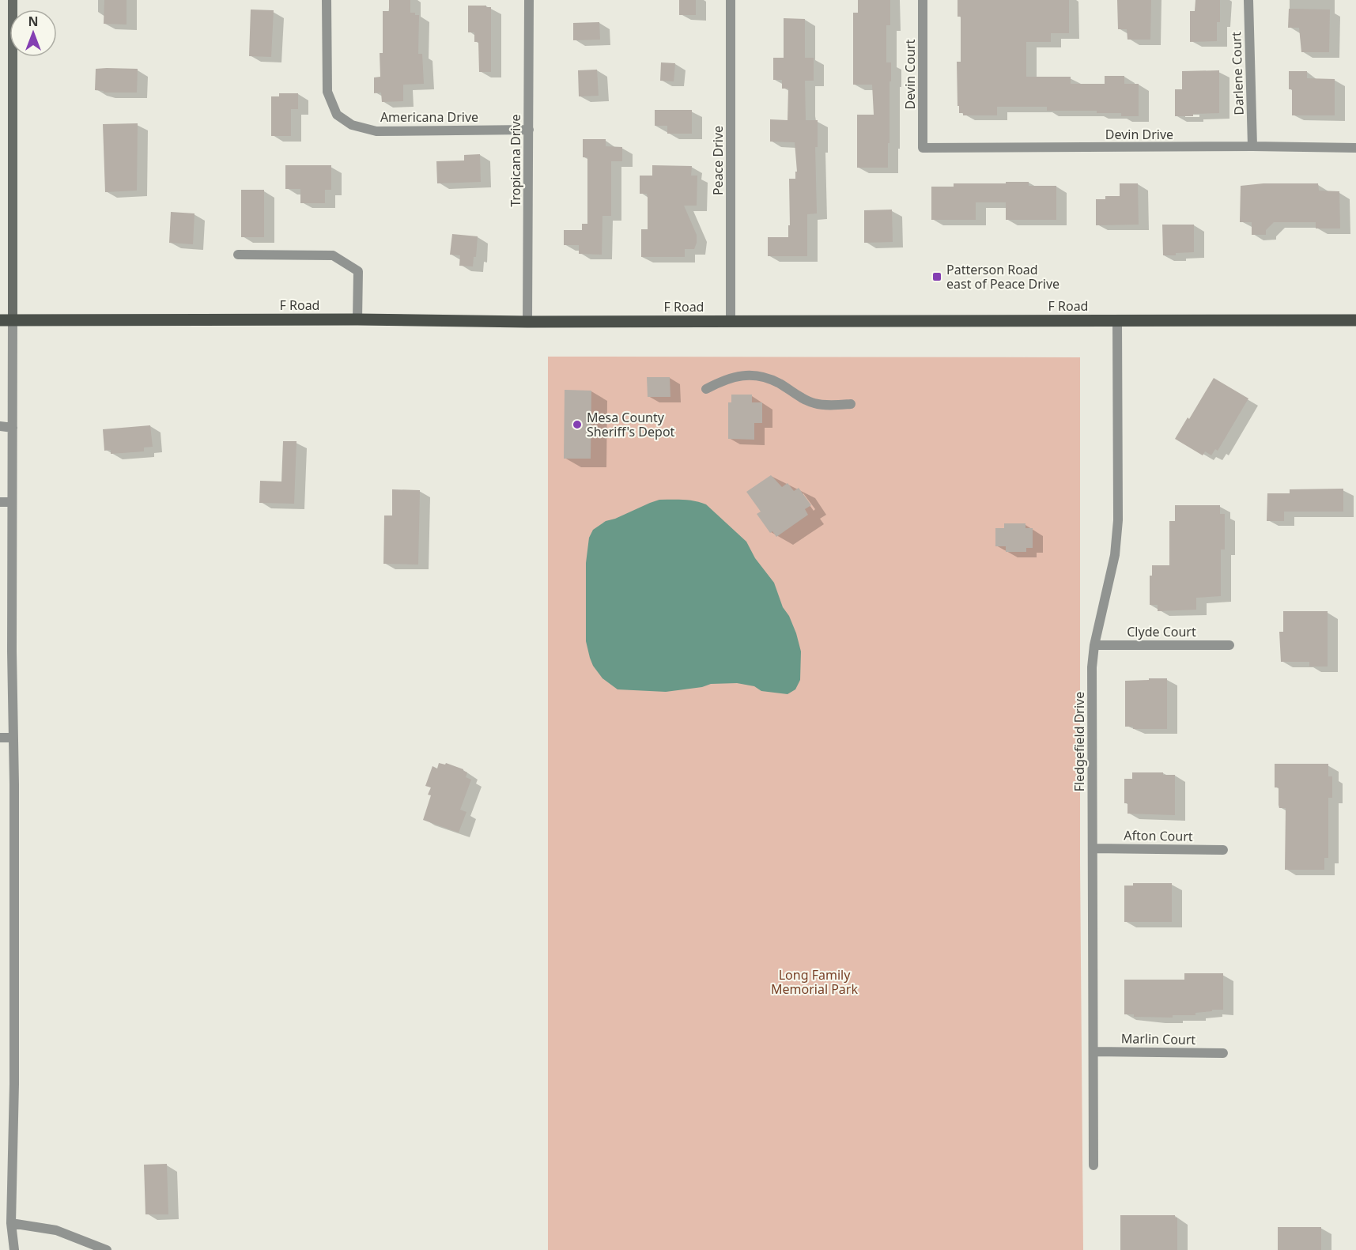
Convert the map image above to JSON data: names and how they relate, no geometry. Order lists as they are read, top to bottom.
{
  "streets": {
    "main road": ["F Road"],
    "street": [
      "Darlene Court",
      "Devin Court",
      "Americana Drive",
      "Devin Drive",
      "Tropicana Drive",
      "Peace Drive",
      "Clyde Court",
      "Fledgefield Drive",
      "Afton Court",
      "Marlin Court"
    ]
  },
  "crossings": [
    ["Darlene Court", "Devin Drive"],
    ["Devin Court", "Devin Drive"],
    ["Americana Drive", "Tropicana Drive"],
    ["Tropicana Drive", "F Road"],
    ["Peace Drive", "F Road"],
    ["F Road", "Fledgefield Drive"],
    ["Clyde Court", "Fledgefield Drive"],
    ["Fledgefield Drive", "Afton Court"],
    ["Fledgefield Drive", "Marlin Court"]
  ],
  "parks": ["Long Family Memorial Park"],
  "places": {
    "transit": ["Patterson Road east of Peace Drive"],
    "other": ["Mesa County Sheriff's Depot"]
  },
  "north": "top"
}
